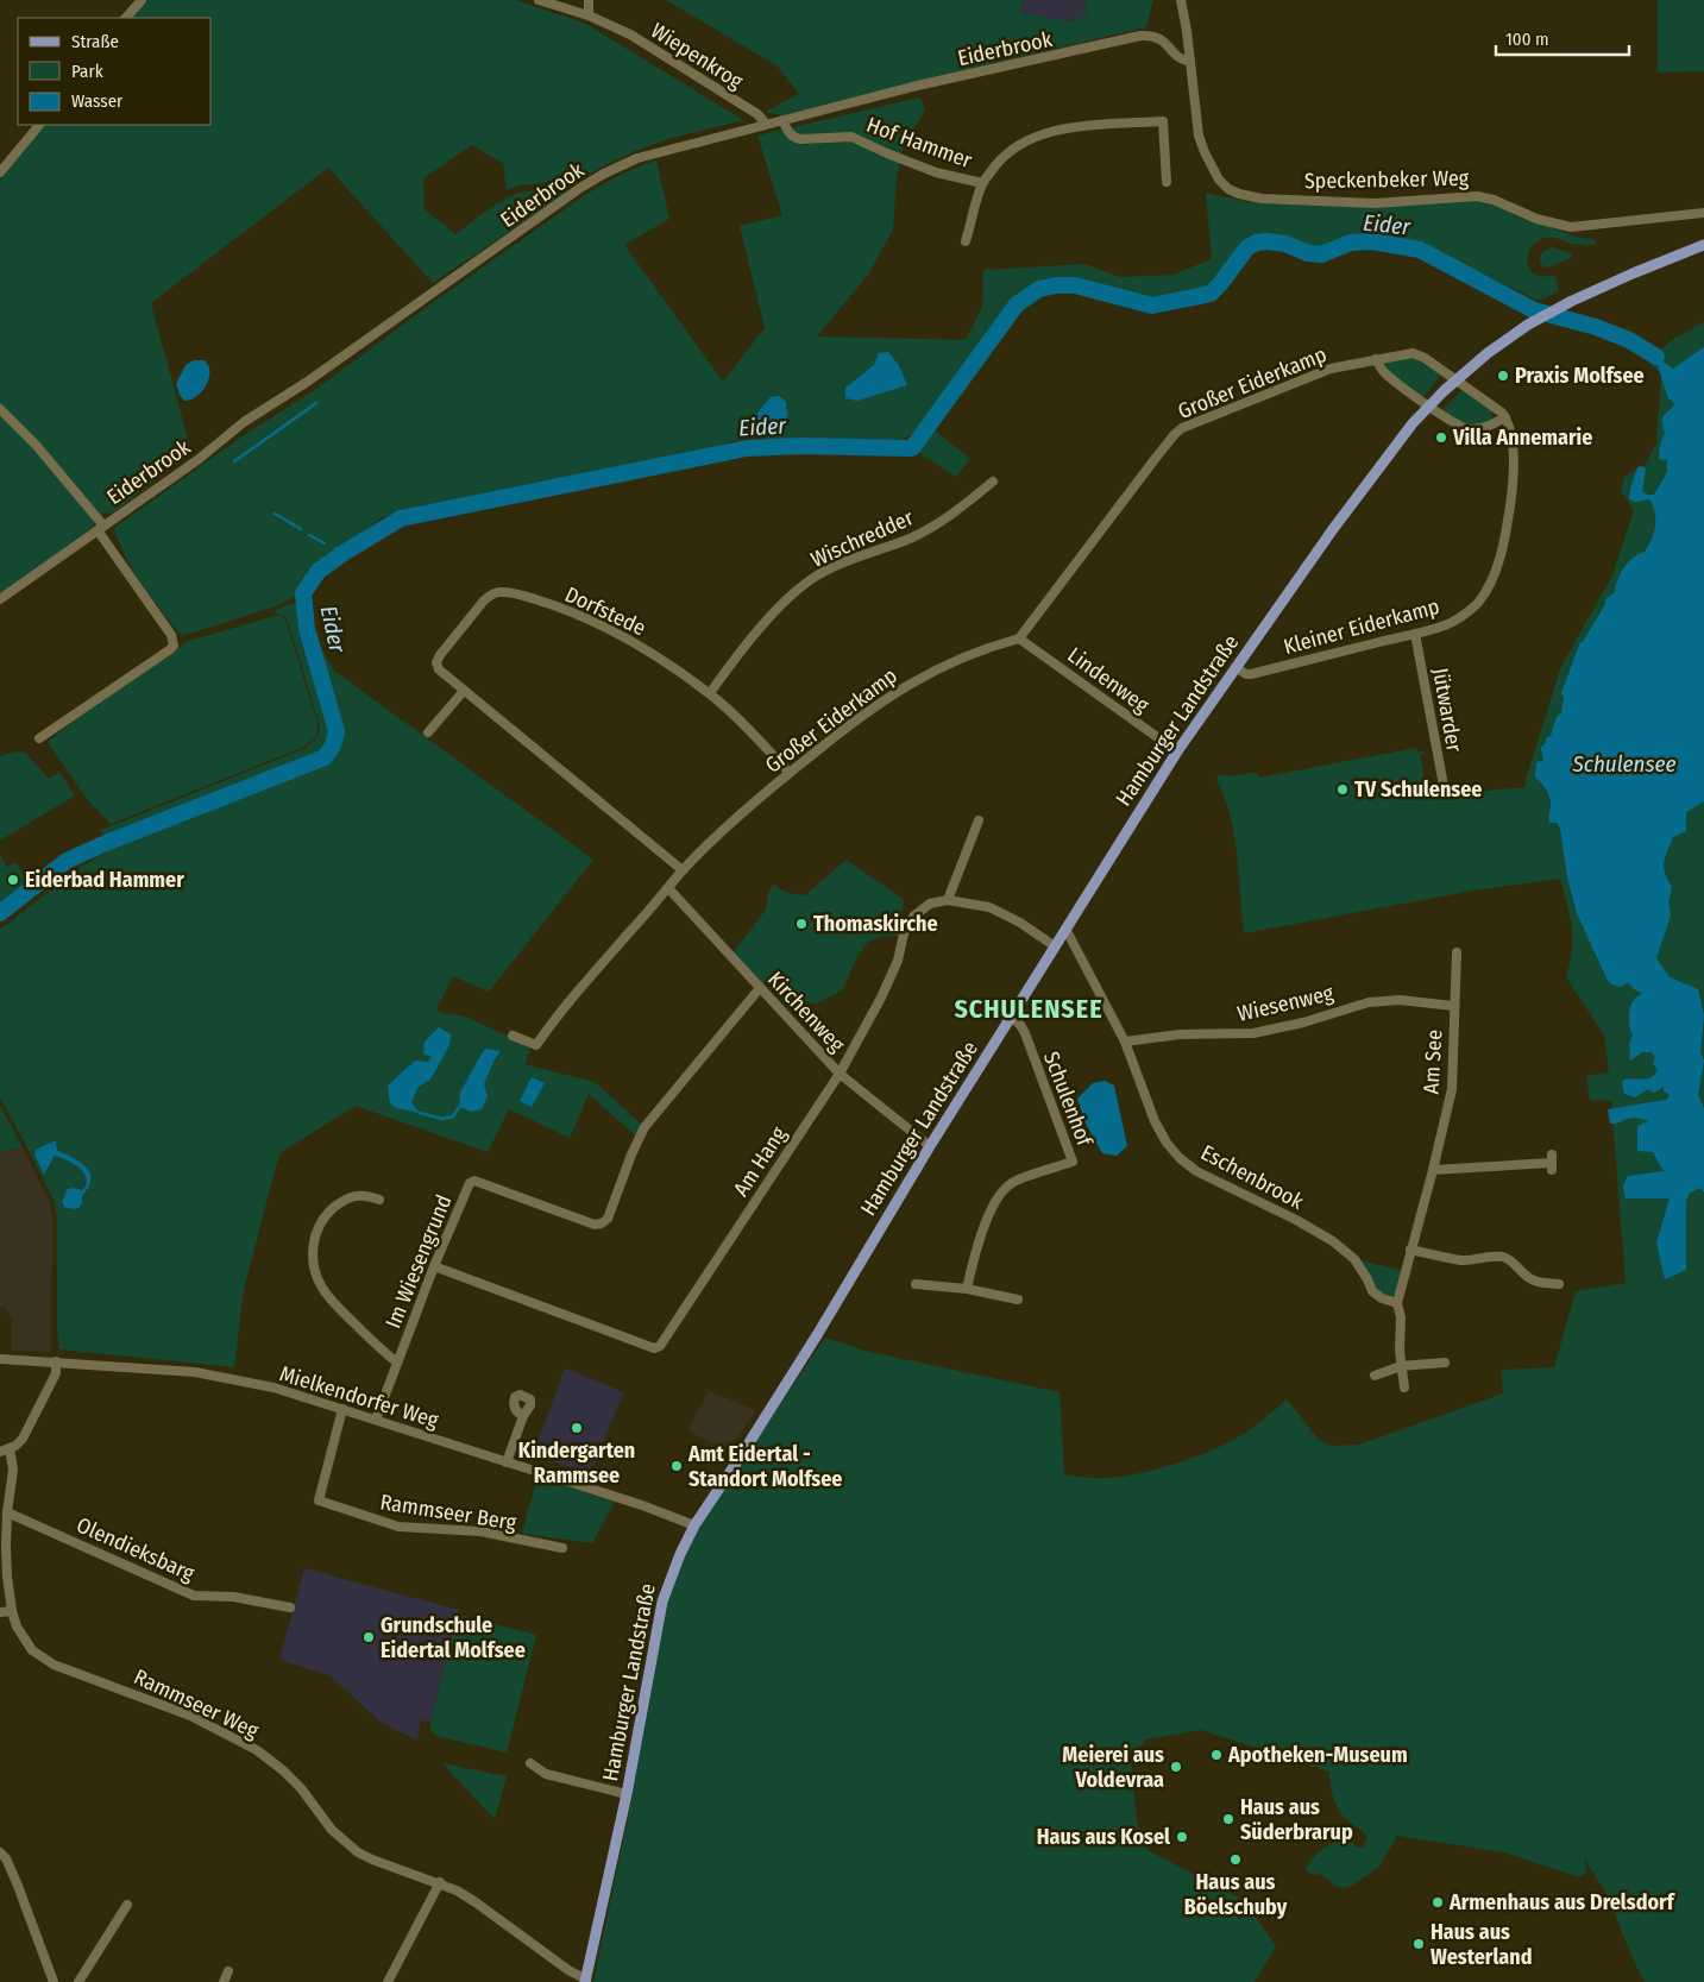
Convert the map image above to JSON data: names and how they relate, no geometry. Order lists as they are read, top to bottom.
{
  "streets": {
    "main road": ["Hamburger Landstraße"],
    "street": [
      "Eiderbrook",
      "Wiepenkrog",
      "Hof Hammer",
      "Speckenbeker Weg",
      "Großer Eiderkamp",
      "Wischredder",
      "Dorfstede",
      "Kleiner Eiderkamp",
      "Lindenweg",
      "Jütwarder",
      "Wiesenweg",
      "Kirchenweg",
      "Am See",
      "Schulenhof",
      "Am Hang",
      "Eschenbrook",
      "Im Wiesengrund",
      "Mielkendorfer Weg",
      "Rammseer Berg",
      "Olendieksbarg",
      "Rammseer Weg"
    ]
  },
  "crossings": [
    ["Eiderbrook", "Wiepenkrog"],
    ["Eiderbrook", "Hof Hammer"],
    ["Eiderbrook", "Speckenbeker Weg"],
    ["Großer Eiderkamp", "Dorfstede"],
    ["Großer Eiderkamp", "Lindenweg"],
    ["Großer Eiderkamp", "Hamburger Landstraße"],
    ["Großer Eiderkamp", "Kirchenweg"],
    ["Wischredder", "Dorfstede"],
    ["Kleiner Eiderkamp", "Jütwarder"],
    ["Kleiner Eiderkamp", "Hamburger Landstraße"],
    ["Lindenweg", "Hamburger Landstraße"],
    ["Hamburger Landstraße", "Kirchenweg"],
    ["Hamburger Landstraße", "Schulenhof"],
    ["Hamburger Landstraße", "Eschenbrook"],
    ["Hamburger Landstraße", "Mielkendorfer Weg"],
    ["Hamburger Landstraße", "Rammseer Weg"],
    ["Wiesenweg", "Am See"],
    ["Wiesenweg", "Eschenbrook"],
    ["Kirchenweg", "Am Hang"],
    ["Kirchenweg", "Im Wiesengrund"],
    ["Am See", "Eschenbrook"],
    ["Am Hang", "Im Wiesengrund"],
    ["Im Wiesengrund", "Mielkendorfer Weg"],
    ["Mielkendorfer Weg", "Rammseer Berg"],
    ["Mielkendorfer Weg", "Rammseer Weg"],
    ["Olendieksbarg", "Rammseer Weg"]
  ],
  "districts": ["SCHULENSEE"],
  "water": ["Eider", "Schulensee"],
  "places": [
    "Praxis Molfsee",
    "Villa Annemarie",
    "TV Schulensee",
    "Eiderbad Hammer",
    "Thomaskirche",
    "Kindergarten Rammsee",
    "Amt Eidertal - Standort Molfsee",
    "Grundschule Eidertal Molfsee",
    "Apotheken-Museum",
    "Meierei aus Voldevraa",
    "Haus aus Süderbrarup",
    "Haus aus Kosel",
    "Haus aus Böelschuby",
    "Armenhaus aus Drelsdorf",
    "Haus aus Westerland"
  ],
  "legend": ["Straße", "Park", "Wasser"],
  "scale_bar": "100 m"
}
